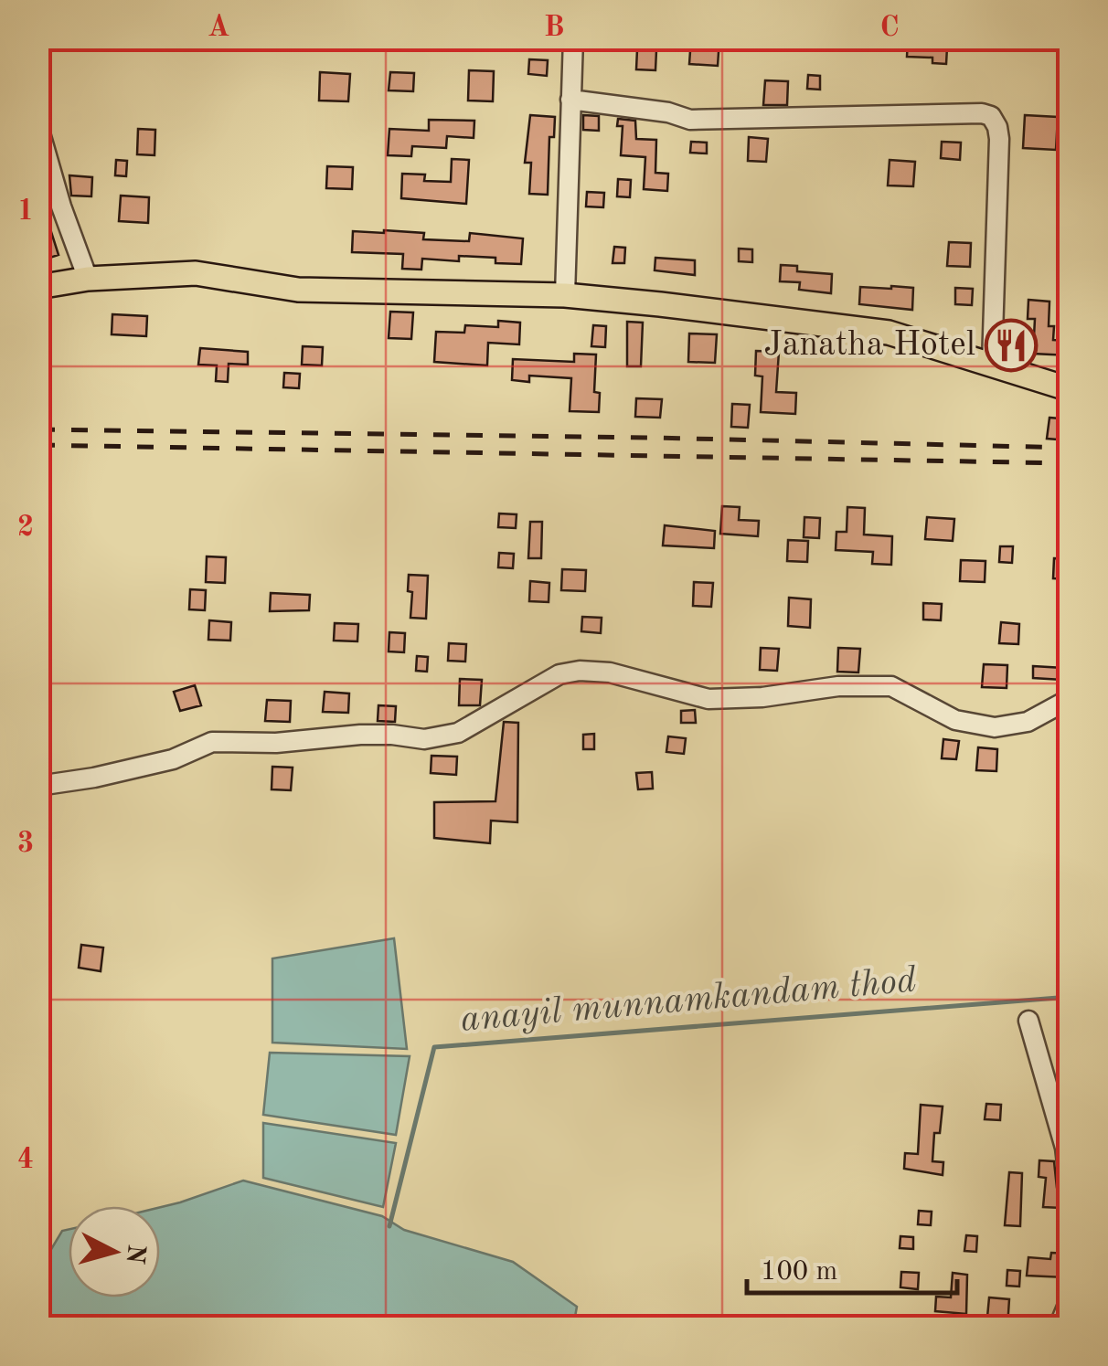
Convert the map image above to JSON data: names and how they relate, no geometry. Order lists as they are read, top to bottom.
{
  "water": ["anayil munnamkandam thod"],
  "places": {
    "restaurant": ["Janatha Hotel"]
  },
  "scale_bar": "100 m",
  "north": "right",
  "grid": {
    "columns": ["A", "B", "C"],
    "rows": [
      "1",
      "2",
      "3",
      "4"
    ]
  }
}
